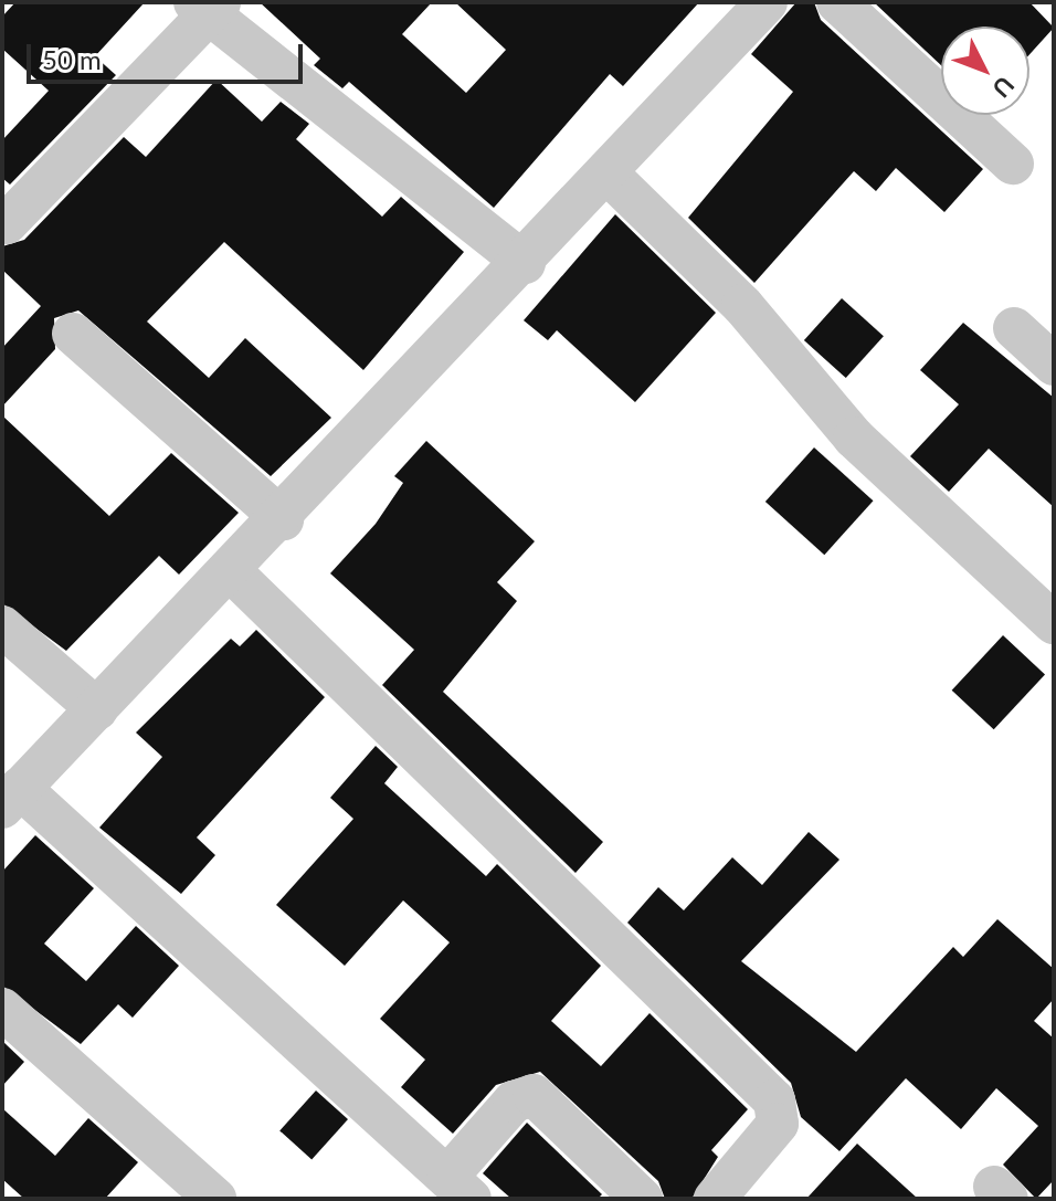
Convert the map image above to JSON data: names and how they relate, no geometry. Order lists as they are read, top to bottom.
{
  "scale_bar": "50 m",
  "north": "bottom right"
}
